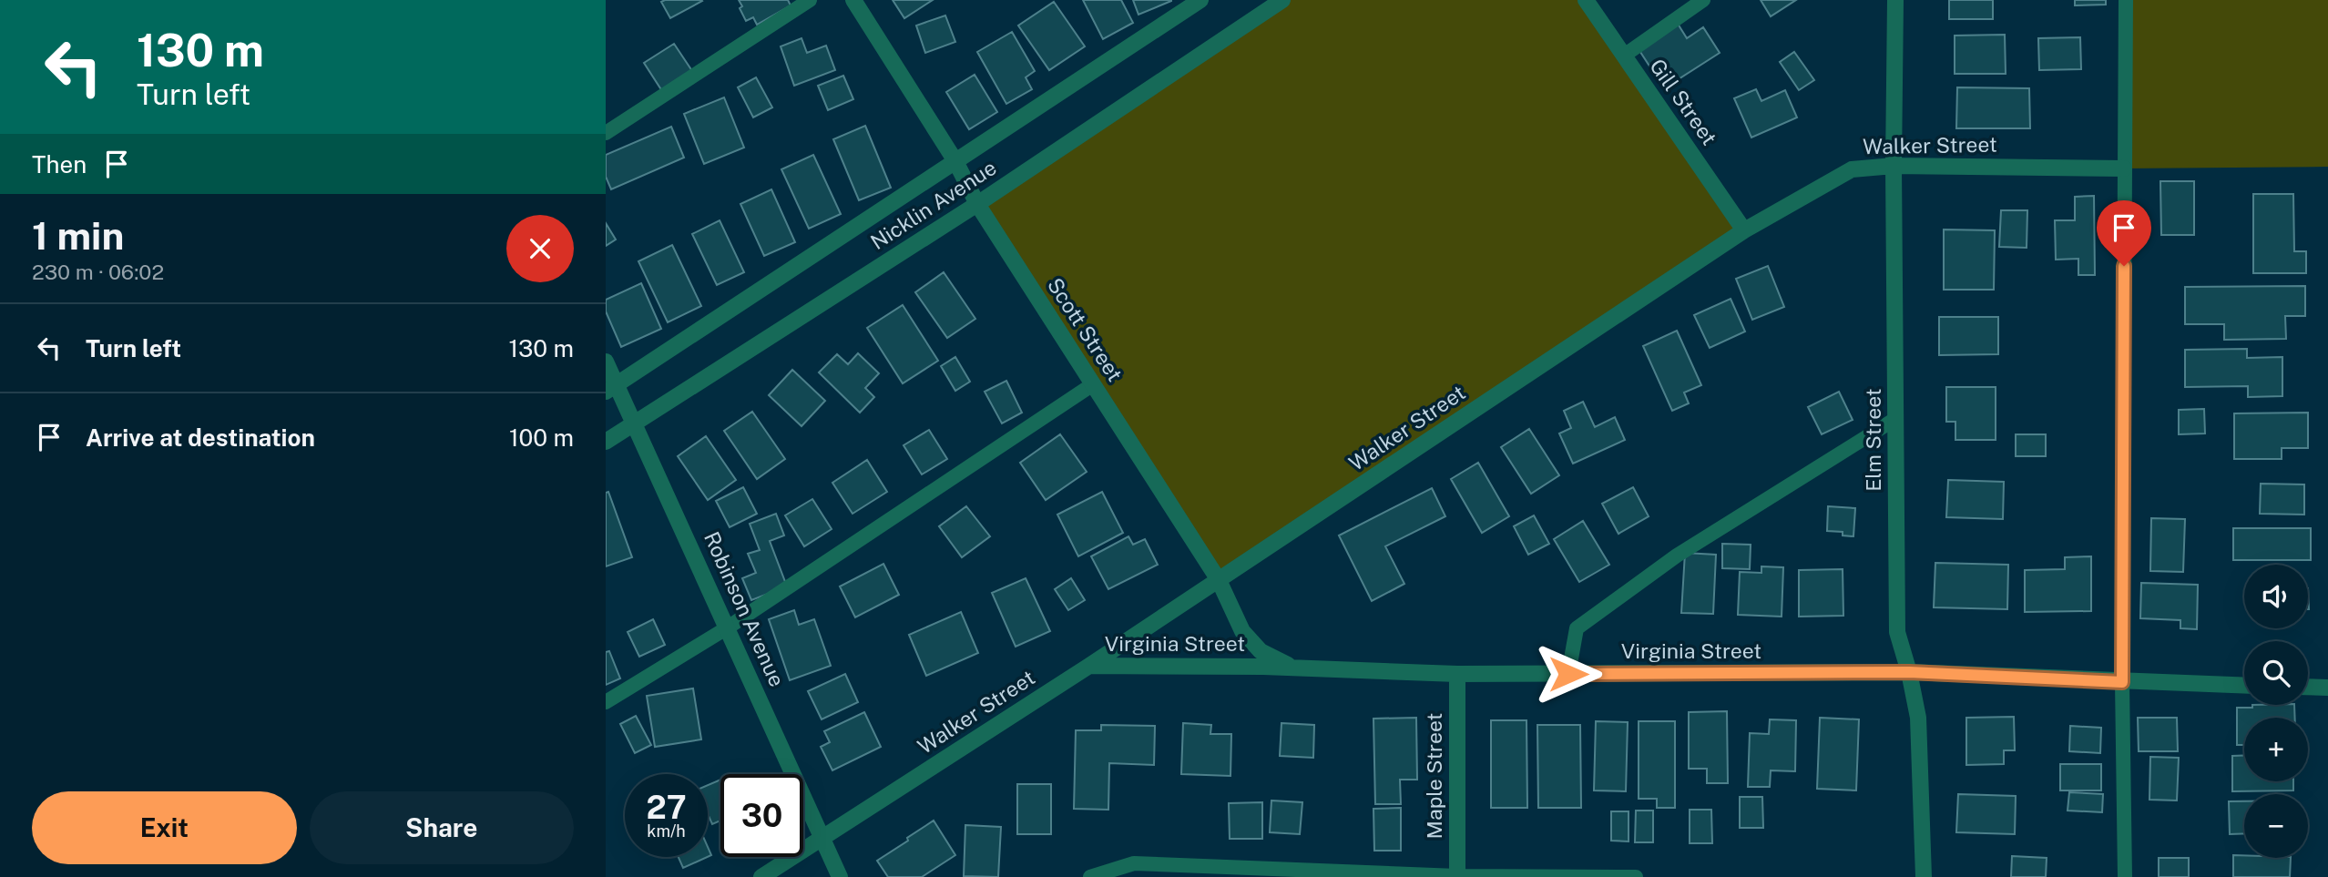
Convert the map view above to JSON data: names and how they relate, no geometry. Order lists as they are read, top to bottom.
{
  "streets": {
    "street": [
      "Gill Street",
      "Walker Street",
      "Nicklin Avenue",
      "Scott Street",
      "Elm Street",
      "Robinson Avenue",
      "Virginia Street",
      "Maple Street"
    ]
  },
  "crossings": [
    ["Gill Street", "Walker Street"],
    ["Walker Street", "Scott Street"],
    ["Walker Street", "Elm Street"],
    ["Walker Street", "Robinson Avenue"],
    ["Walker Street", "Virginia Street"],
    ["Nicklin Avenue", "Scott Street"],
    ["Nicklin Avenue", "Robinson Avenue"],
    ["Scott Street", "Virginia Street"],
    ["Elm Street", "Virginia Street"],
    ["Virginia Street", "Maple Street"]
  ],
  "page": {
    "turn": ["130 m", "Turn left"],
    "then": "Then",
    "heading": ["1 min", "230 m · 06:02"],
    "list": [
      {
        "name": "Turn left",
        "value": "130 m"
      },
      {
        "name": "Arrive at destination",
        "value": "100 m"
      }
    ],
    "map_buttons": ["+", "−"],
    "speed": "27 km/h",
    "limit": "30",
    "buttons": ["Exit", "Share"]
  }
}
